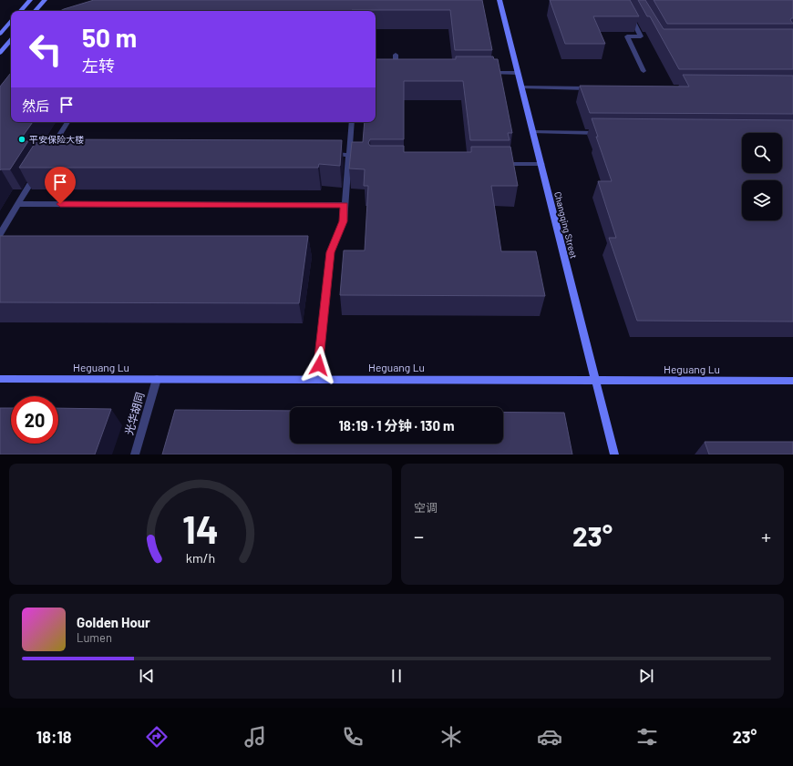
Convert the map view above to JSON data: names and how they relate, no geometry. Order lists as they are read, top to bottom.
{
  "streets": {
    "street": ["Changqing Street", "Heguang Lu"],
    "lane": ["光华胡同"]
  },
  "crossings": [
    ["Changqing Street", "Heguang Lu"],
    ["Heguang Lu", "光华胡同"]
  ],
  "places": ["平安保险大楼"],
  "page": {
    "turn": ["50 m", "左转"],
    "then": "然后",
    "limit": "20",
    "trip": "18:19 · 1 分钟 · 130 m",
    "tile": "空调",
    "heat": ["−", "23°", "+"],
    "song": ["Golden Hour", "Lumen"],
    "tabs": ["18:18", "23°"],
    "gauge": ["14", "km/h"]
  }
}
